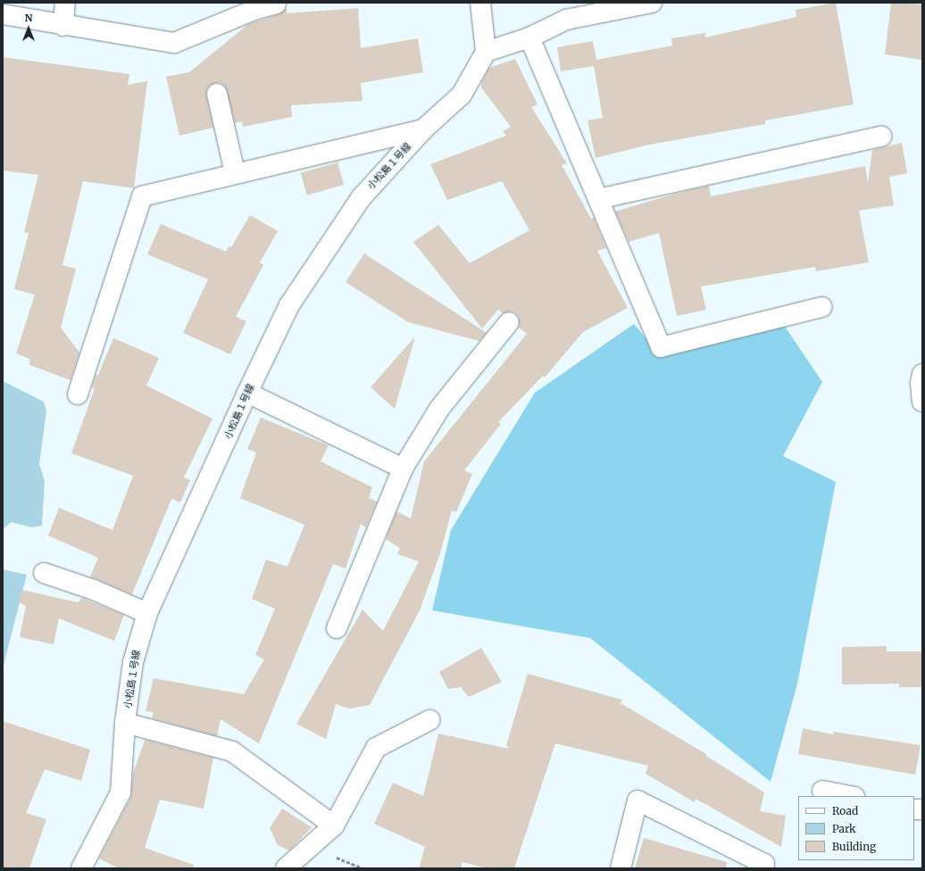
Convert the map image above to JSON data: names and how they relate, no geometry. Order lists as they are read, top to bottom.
{
  "streets": {
    "street": ["小松島１号線"]
  },
  "legend": ["Road", "Park", "Building"],
  "north": "top"
}
